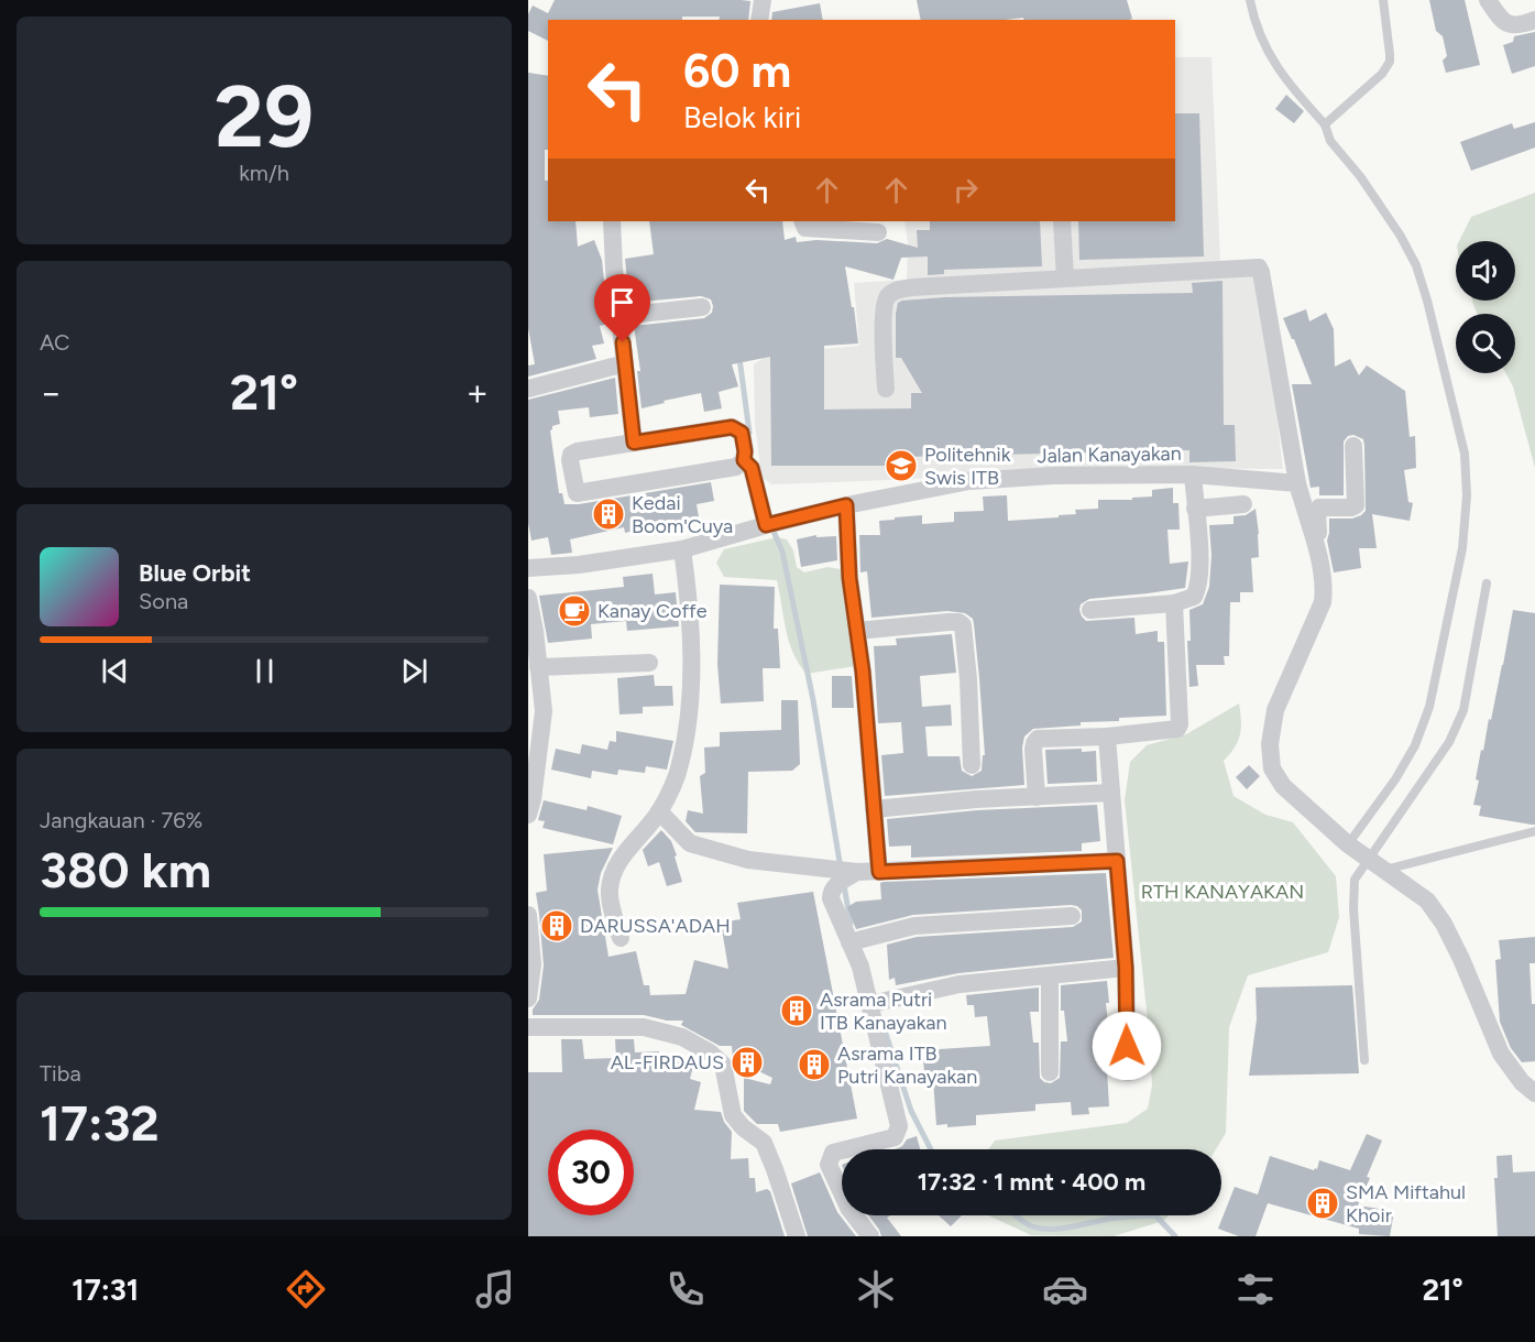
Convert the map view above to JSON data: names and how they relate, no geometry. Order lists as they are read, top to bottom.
{
  "streets": {
    "street": ["Jalan Kanayakan"]
  },
  "parks": ["RTH KANAYAKAN"],
  "places": {
    "school or university": ["Politehnik Swis ITB"],
    "building": [
      "Kedai Boom'Cuya",
      "DARUSSA'ADAH",
      "Asrama Putri ITB Kanayakan",
      "AL-FIRDAUS",
      "Asrama ITB Putri Kanayakan",
      "SMA Miftahul Khoir"
    ],
    "cafe": ["Kanay Coffe"]
  },
  "page": {
    "tile": [
      ["29", "km/h"],
      "AC",
      ["Jangkauan · 76%", "380 km"],
      ["Tiba", "17:32"]
    ],
    "turn": ["60 m", "Belok kiri"],
    "heat": ["−", "21°", "+"],
    "song": ["Blue Orbit", "Sona"],
    "limit": "30",
    "trip": "17:32 · 1 mnt · 400 m",
    "tabs": ["17:31", "21°"]
  }
}
